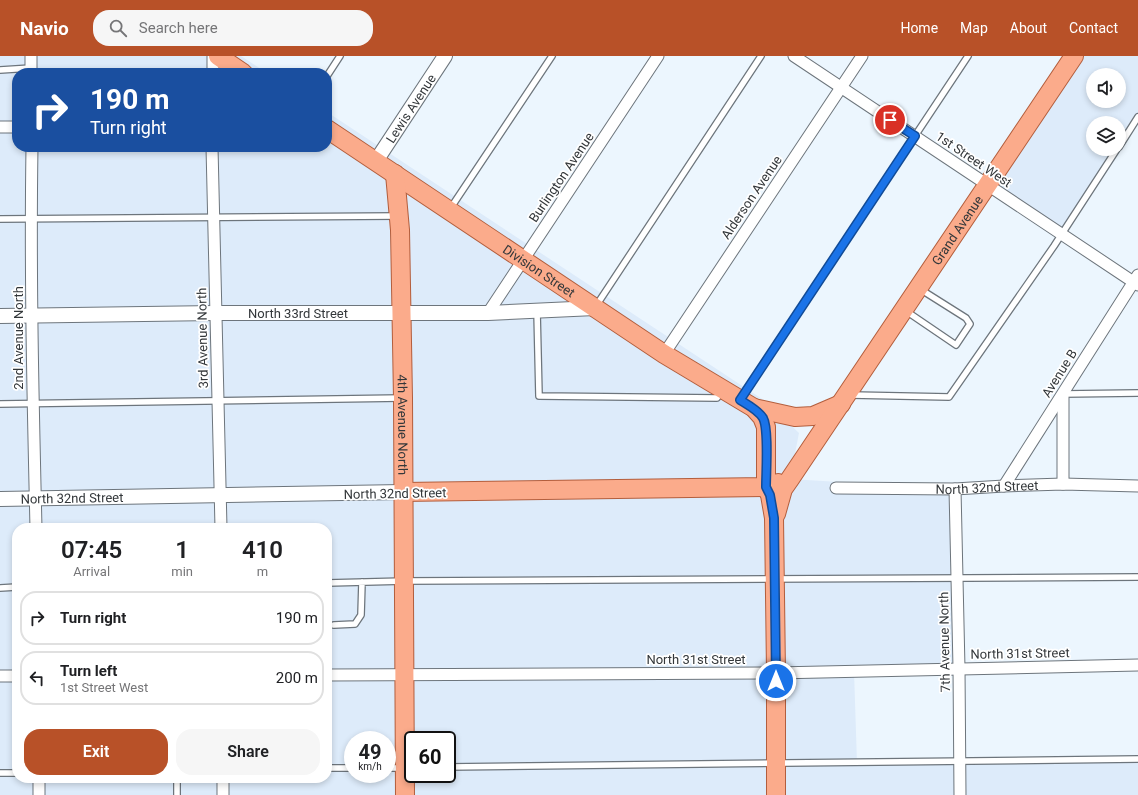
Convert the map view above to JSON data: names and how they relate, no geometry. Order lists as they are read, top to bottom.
{
  "streets": {
    "main road": [
      "Grand Avenue",
      "Division Street",
      "4th Avenue North",
      "North 32nd Street"
    ],
    "street": [
      "Lewis Avenue",
      "1st Street West",
      "Burlington Avenue",
      "Alderson Avenue",
      "North 33rd Street",
      "2nd Avenue North",
      "3rd Avenue North",
      "Avenue B",
      "7th Avenue North",
      "North 31st Street"
    ]
  },
  "crossings": [
    ["Lewis Avenue", "Division Street"],
    ["1st Street West", "Alderson Avenue"],
    ["1st Street West", "Grand Avenue"],
    ["1st Street West", "Avenue B"],
    ["Burlington Avenue", "Division Street"],
    ["Burlington Avenue", "North 33rd Street"],
    ["Alderson Avenue", "Division Street"],
    ["Grand Avenue", "North 32nd Street"],
    ["Division Street", "North 33rd Street"],
    ["Division Street", "4th Avenue North"],
    ["North 33rd Street", "2nd Avenue North"],
    ["North 33rd Street", "3rd Avenue North"],
    ["North 33rd Street", "4th Avenue North"],
    ["2nd Avenue North", "North 32nd Street"],
    ["3rd Avenue North", "North 32nd Street"],
    ["Avenue B", "North 32nd Street"],
    ["4th Avenue North", "North 32nd Street"],
    ["4th Avenue North", "North 31st Street"],
    ["North 32nd Street", "7th Avenue North"],
    ["7th Avenue North", "North 31st Street"]
  ],
  "page": {
    "header": "Navio",
    "search": "Search here",
    "nav": [
      "Home",
      "Map",
      "About",
      "Contact"
    ],
    "turn": ["190 m", "Turn right"],
    "eta": [
      "07:45",
      "Arrival",
      "1",
      "min",
      "410",
      "m"
    ],
    "list": [
      {
        "name": "Turn right",
        "value": "190 m"
      },
      {
        "name": "Turn left",
        "note": "1st Street West",
        "value": "200 m"
      }
    ],
    "buttons": ["Exit", "Share"],
    "speed": "49 km/h",
    "limit": "60"
  }
}
